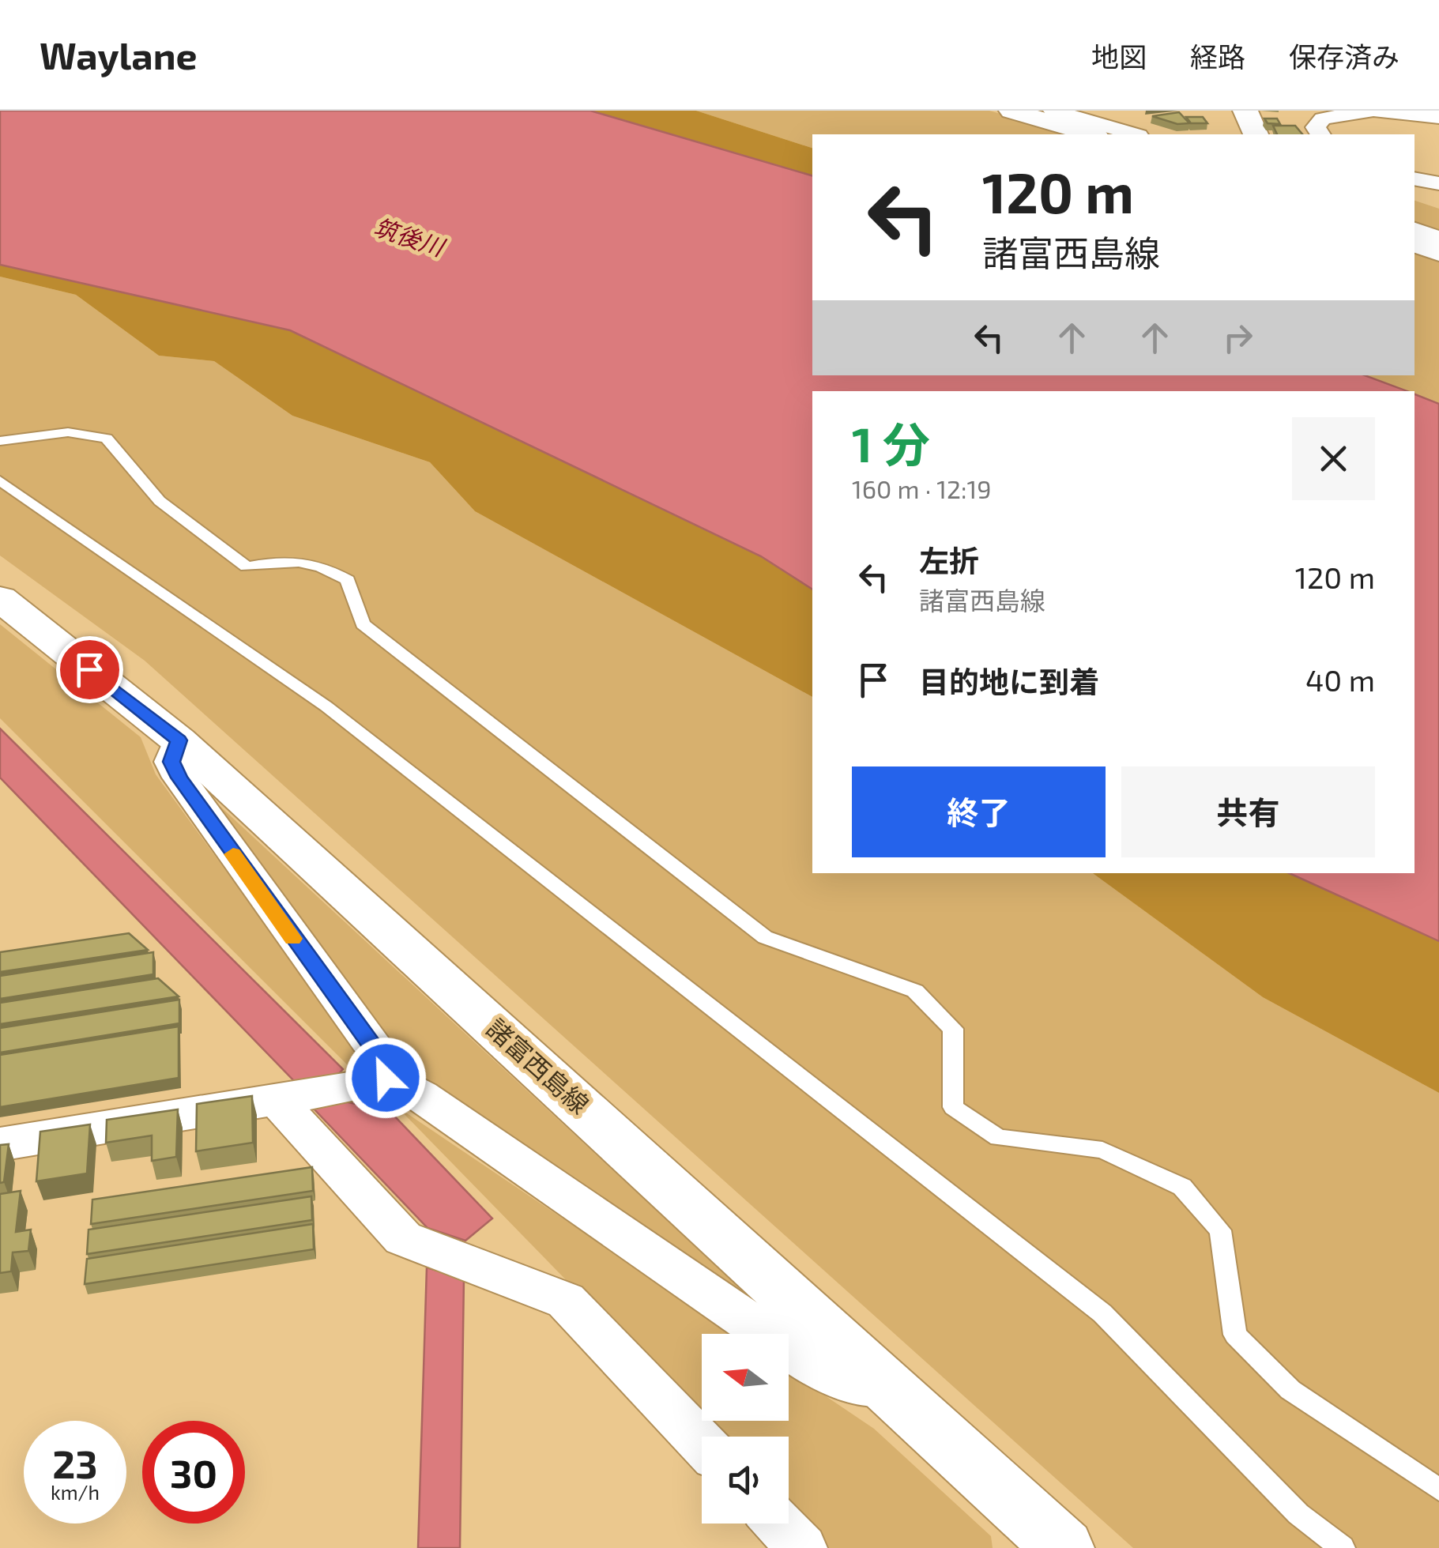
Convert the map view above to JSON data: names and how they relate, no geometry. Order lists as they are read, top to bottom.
{
  "streets": {
    "main road": ["諸富西島線"]
  },
  "water": ["筑後川"],
  "north": "left",
  "page": {
    "header": "Waylane",
    "nav": ["地図", "経路", "保存済み"],
    "turn": ["120 m", "諸富西島線"],
    "heading": ["1 分", "160 m · 12:19"],
    "list": [
      {
        "name": "左折",
        "note": "諸富西島線",
        "value": "120 m"
      },
      {
        "name": "目的地に到着",
        "value": "40 m"
      }
    ],
    "buttons": ["終了", "共有"],
    "speed": "23 km/h",
    "limit": "30"
  }
}
